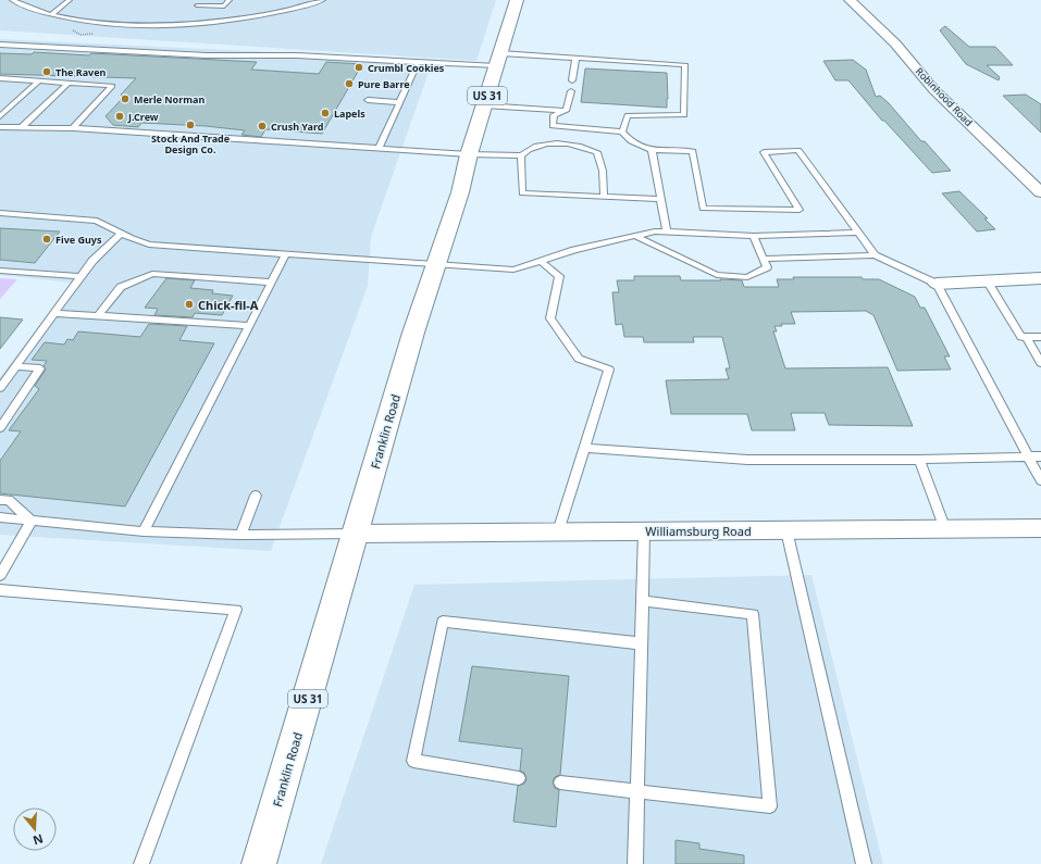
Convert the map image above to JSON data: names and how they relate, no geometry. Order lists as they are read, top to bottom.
{
  "streets": {
    "main road": ["US 31", "Franklin Road"],
    "street": ["Robinhood Road", "Williamsburg Road"]
  },
  "crossings": [
    ["Franklin Road", "Williamsburg Road"]
  ],
  "places": [
    "Crumbl Cookies",
    "The Raven",
    "Pure Barre",
    "Merle Norman",
    "Lapels",
    "J.Crew",
    "Stock And Trade Design Co.",
    "Crush Yard",
    "Five Guys",
    "Chick-fil-A"
  ],
  "north": "bottom"
}
